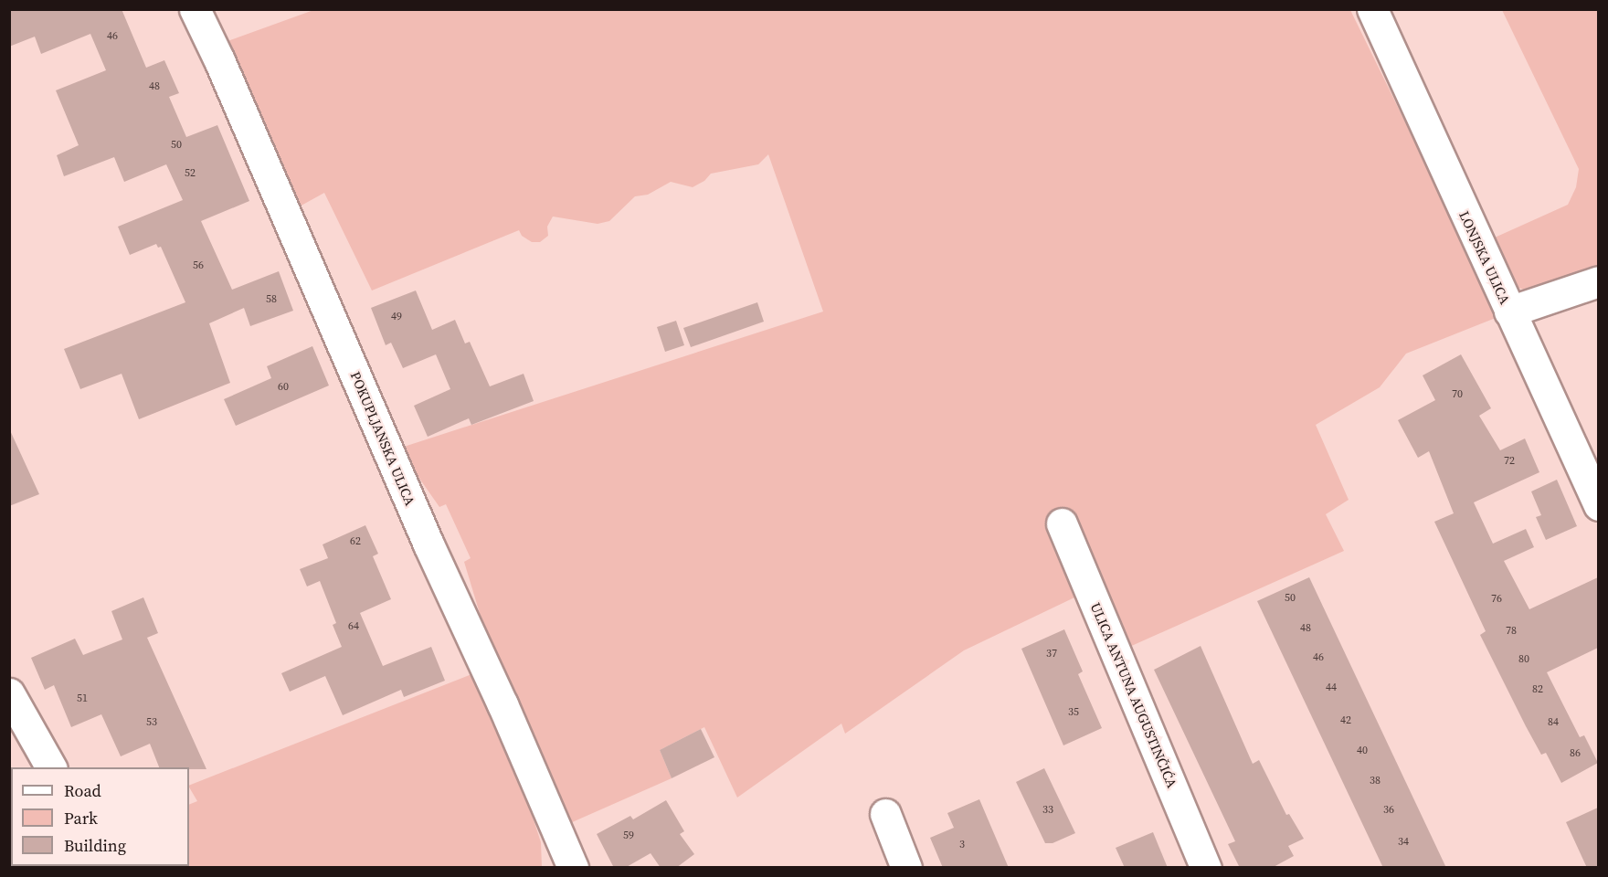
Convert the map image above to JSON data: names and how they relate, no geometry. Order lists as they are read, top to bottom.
{
  "streets": {
    "street": ["LONJSKA ULICA", "POKUPLJANSKA ULICA", "ULICA ANTUNA AUGUSTINČIĆA"]
  },
  "house_numbers": [
    "46",
    "48",
    "50",
    "52",
    "56",
    "58",
    "49",
    "60",
    "70",
    "72",
    "62",
    "50",
    "76",
    "64",
    "48",
    "78",
    "37",
    "46",
    "80",
    "44",
    "82",
    "51",
    "35",
    "42",
    "53",
    "84",
    "40",
    "86",
    "38",
    "33",
    "36",
    "59",
    "34",
    "3"
  ],
  "legend": ["Road", "Park", "Building"]
}
